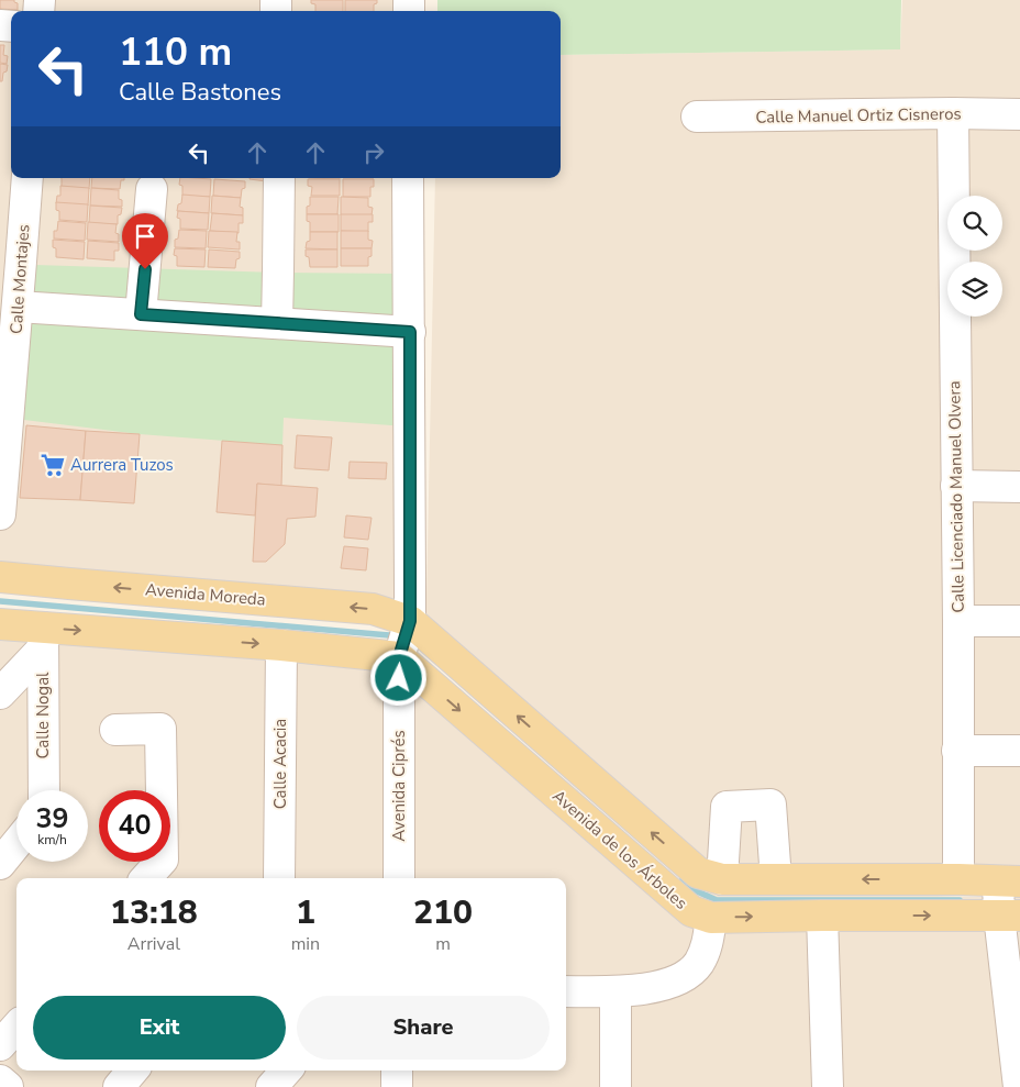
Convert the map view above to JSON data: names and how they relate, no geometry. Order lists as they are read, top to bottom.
{
  "streets": {
    "main road": ["Avenida Moreda", "Avenida de los Árboles"],
    "street": [
      "Calle Manuel Ortiz Cisneros",
      "Calle Montajes",
      "Calle Licenciado Manuel Olvera",
      "Calle Nogal",
      "Calle Acacia",
      "Avenida Ciprés"
    ]
  },
  "crossings": [
    ["Calle Manuel Ortiz Cisneros", "Calle Licenciado Manuel Olvera"],
    ["Calle Licenciado Manuel Olvera", "Avenida de los Árboles"],
    ["Avenida Moreda", "Avenida Ciprés"],
    ["Avenida Moreda", "Avenida de los Árboles"],
    ["Avenida Ciprés", "Avenida de los Árboles"]
  ],
  "places": {
    "supermarket": ["Aurrera Tuzos"]
  },
  "page": {
    "turn": ["110 m", "Calle Bastones"],
    "speed": "39 km/h",
    "limit": "40",
    "eta": [
      "13:18",
      "Arrival",
      "1",
      "min",
      "210",
      "m"
    ],
    "buttons": ["Exit", "Share"]
  }
}
